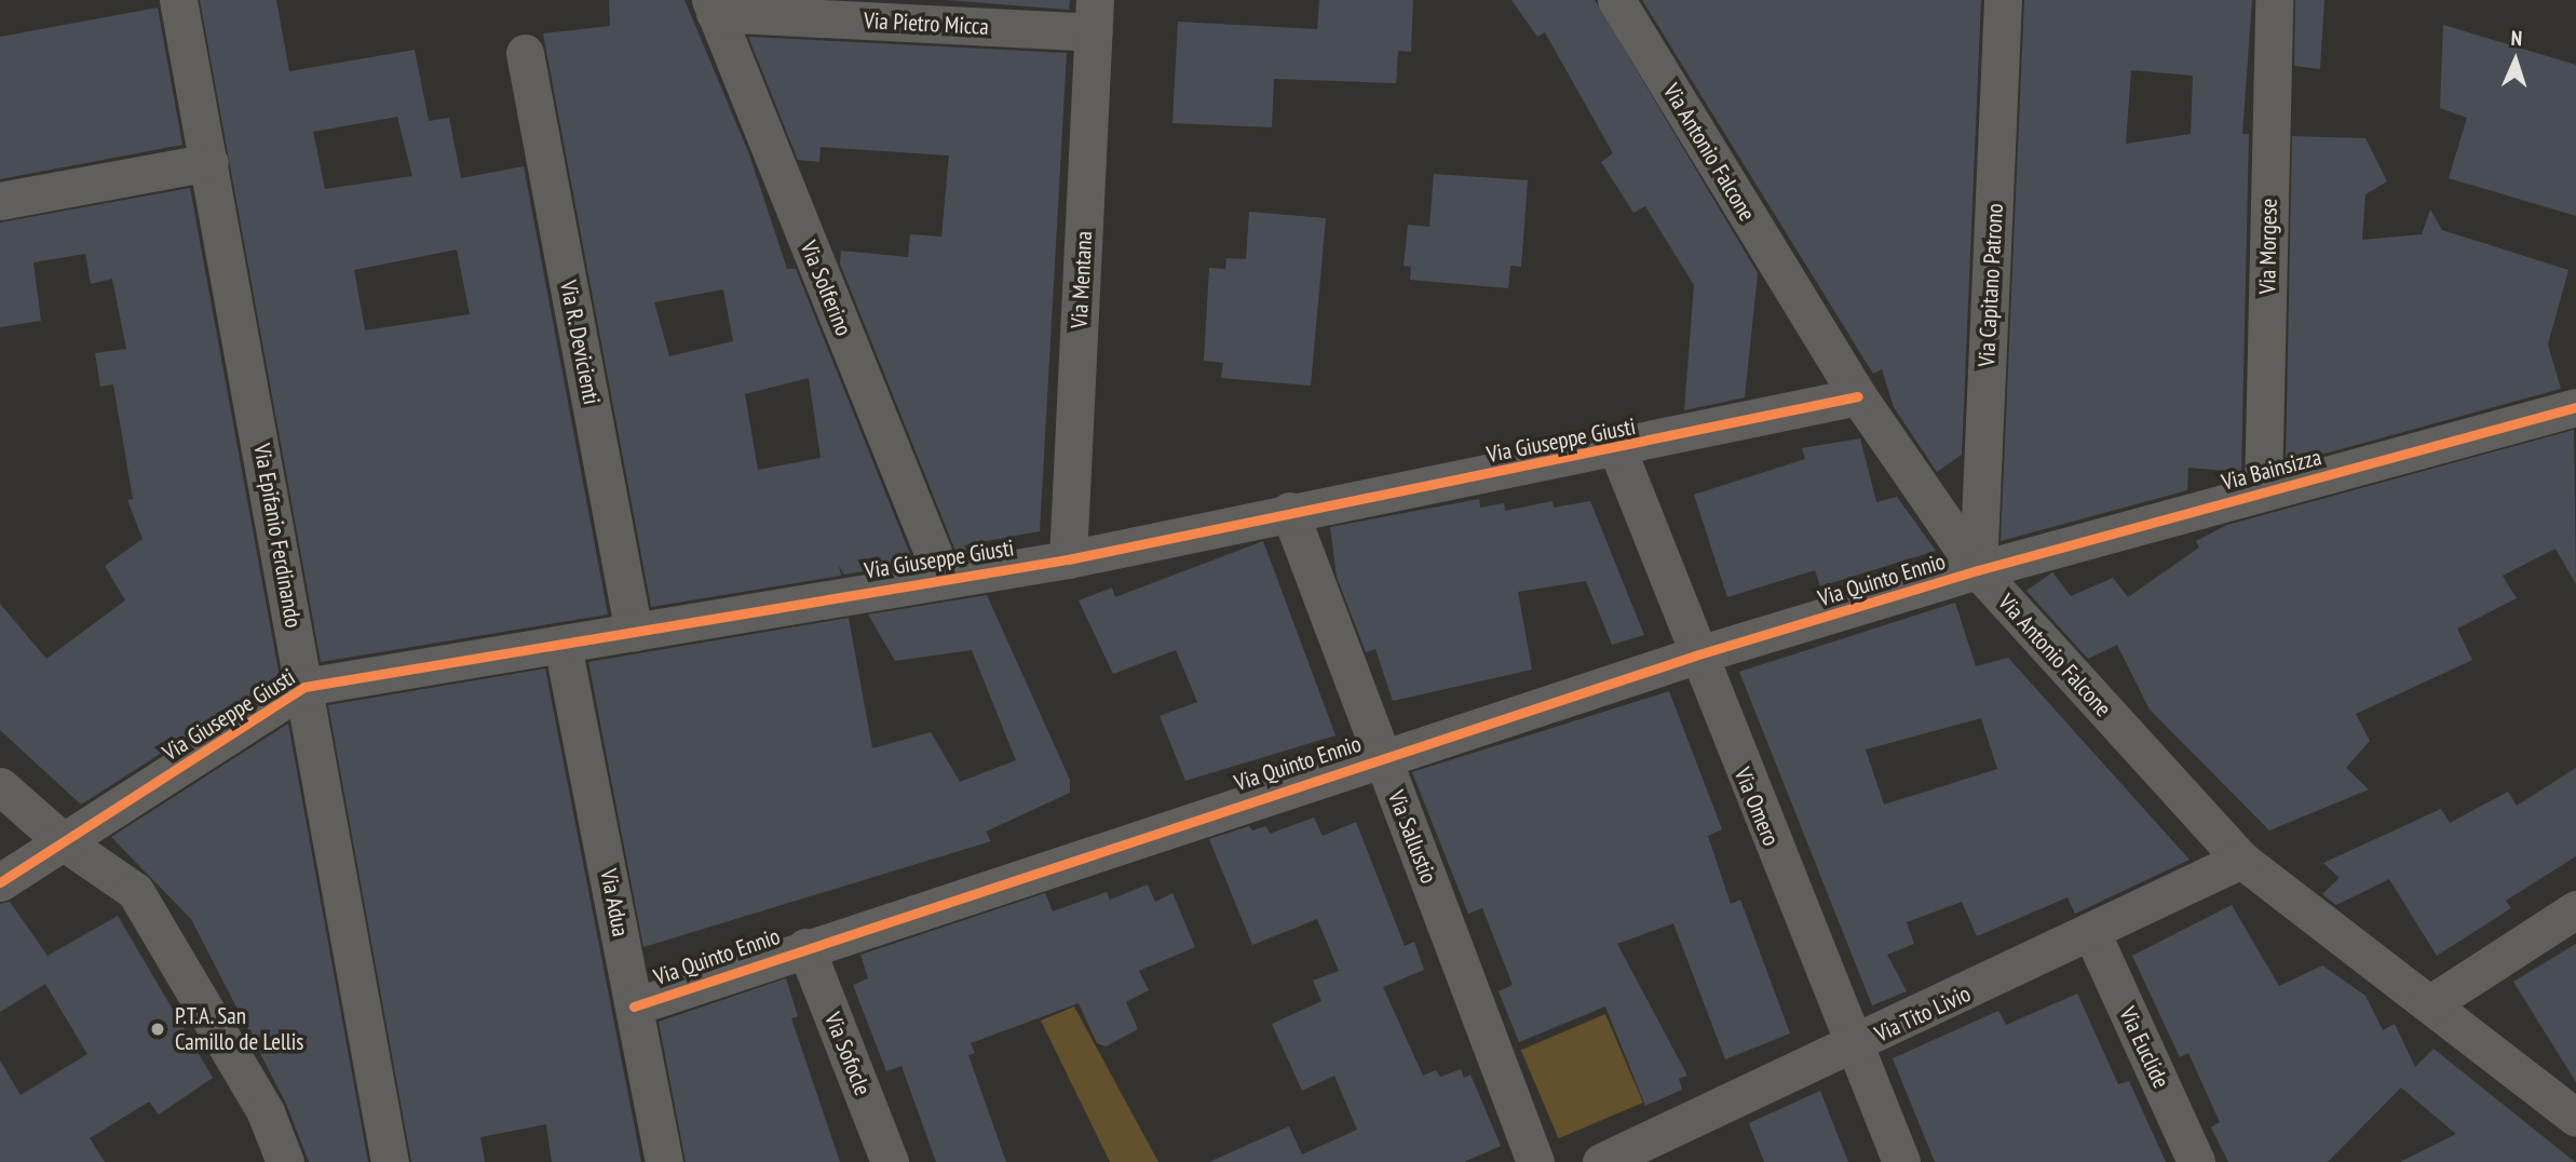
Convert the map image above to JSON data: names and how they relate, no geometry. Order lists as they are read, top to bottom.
{
  "streets": {
    "street": [
      "Via Pietro Micca",
      "Via Antonio Falcone",
      "Via Morgese",
      "Via Mentana",
      "Via Capitano Patrono",
      "Via Solferino",
      "Via R. Devicienti",
      "Via Giuseppe Giusti",
      "Via Bainsizza",
      "Via Epifanio Ferdinando",
      "Via Quinto Ennio",
      "Via Omero",
      "Via Sallustio",
      "Via Adua",
      "Via Tito Livio",
      "Via Euclide",
      "Via Sofocle"
    ]
  },
  "crossings": [
    ["Via Pietro Micca", "Via Mentana"],
    ["Via Pietro Micca", "Via Solferino"],
    ["Via Antonio Falcone", "Via Capitano Patrono"],
    ["Via Antonio Falcone", "Via Giuseppe Giusti"],
    ["Via Antonio Falcone", "Via Bainsizza"],
    ["Via Antonio Falcone", "Via Quinto Ennio"],
    ["Via Antonio Falcone", "Via Tito Livio"],
    ["Via Morgese", "Via Bainsizza"],
    ["Via Mentana", "Via Giuseppe Giusti"],
    ["Via Capitano Patrono", "Via Bainsizza"],
    ["Via Capitano Patrono", "Via Quinto Ennio"],
    ["Via Solferino", "Via Giuseppe Giusti"],
    ["Via R. Devicienti", "Via Giuseppe Giusti"],
    ["Via Giuseppe Giusti", "Via Epifanio Ferdinando"],
    ["Via Giuseppe Giusti", "Via Omero"],
    ["Via Giuseppe Giusti", "Via Sallustio"],
    ["Via Giuseppe Giusti", "Via Adua"],
    ["Via Bainsizza", "Via Quinto Ennio"],
    ["Via Quinto Ennio", "Via Omero"],
    ["Via Quinto Ennio", "Via Sallustio"],
    ["Via Quinto Ennio", "Via Adua"],
    ["Via Quinto Ennio", "Via Sofocle"],
    ["Via Omero", "Via Tito Livio"],
    ["Via Tito Livio", "Via Euclide"]
  ],
  "places": ["P.T.A. San Camillo de Lellis"],
  "north": "top"
}
